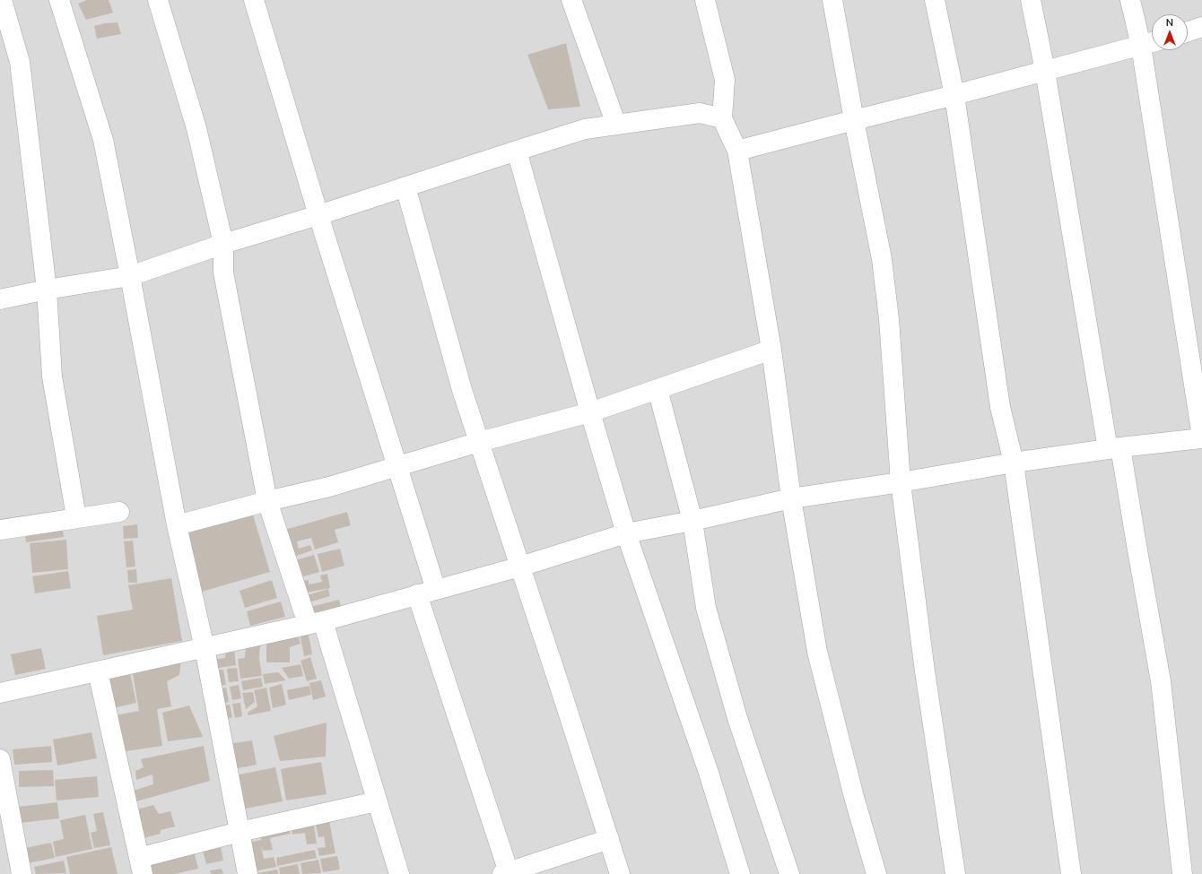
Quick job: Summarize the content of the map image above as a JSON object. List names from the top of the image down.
{
  "north": "top"
}
